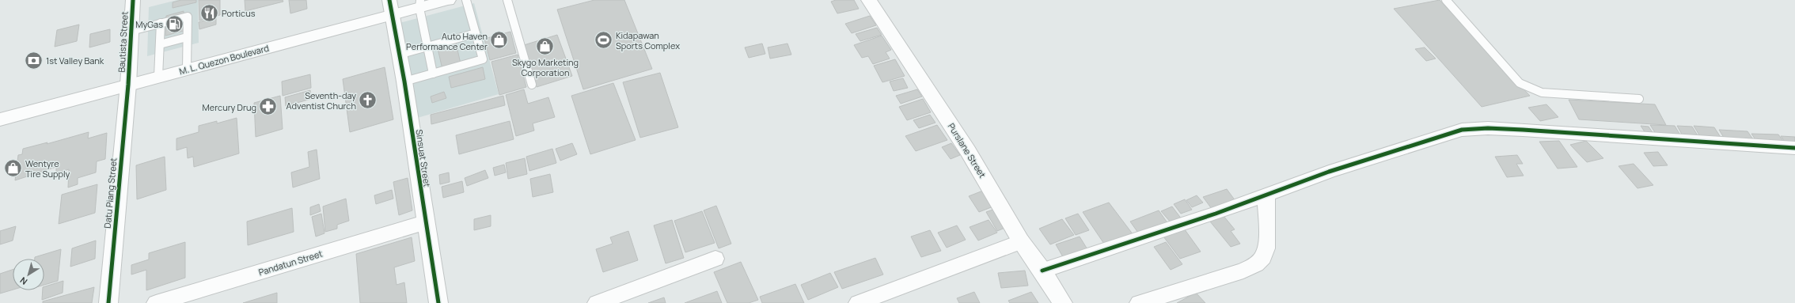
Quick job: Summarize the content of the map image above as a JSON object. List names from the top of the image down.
{
  "streets": {
    "main road": ["M. L. Quezon Boulevard", "Purslane Street"],
    "street": [
      "Bautista Street",
      "Sinsuat Street",
      "Datu Piang Street",
      "Pandatun Street"
    ]
  },
  "crossings": [
    ["Bautista Street", "M. L. Quezon Boulevard"],
    ["Bautista Street", "Datu Piang Street"],
    ["M. L. Quezon Boulevard", "Sinsuat Street"],
    ["M. L. Quezon Boulevard", "Datu Piang Street"],
    ["Sinsuat Street", "Pandatun Street"]
  ],
  "places": {
    "restaurant": ["Porticus"],
    "fuel station": ["MyGas"],
    "sports": ["Kidapawan Sports Complex"],
    "shop": ["Auto Haven Performance Center", "Skygo Marketing Corporation", "Wentyre Tire Supply"],
    "bank": ["1st Valley Bank"],
    "church": ["Seventh-day Adventist Church"],
    "pharmacy": ["Mercury Drug"]
  },
  "north": "bottom left"
}
